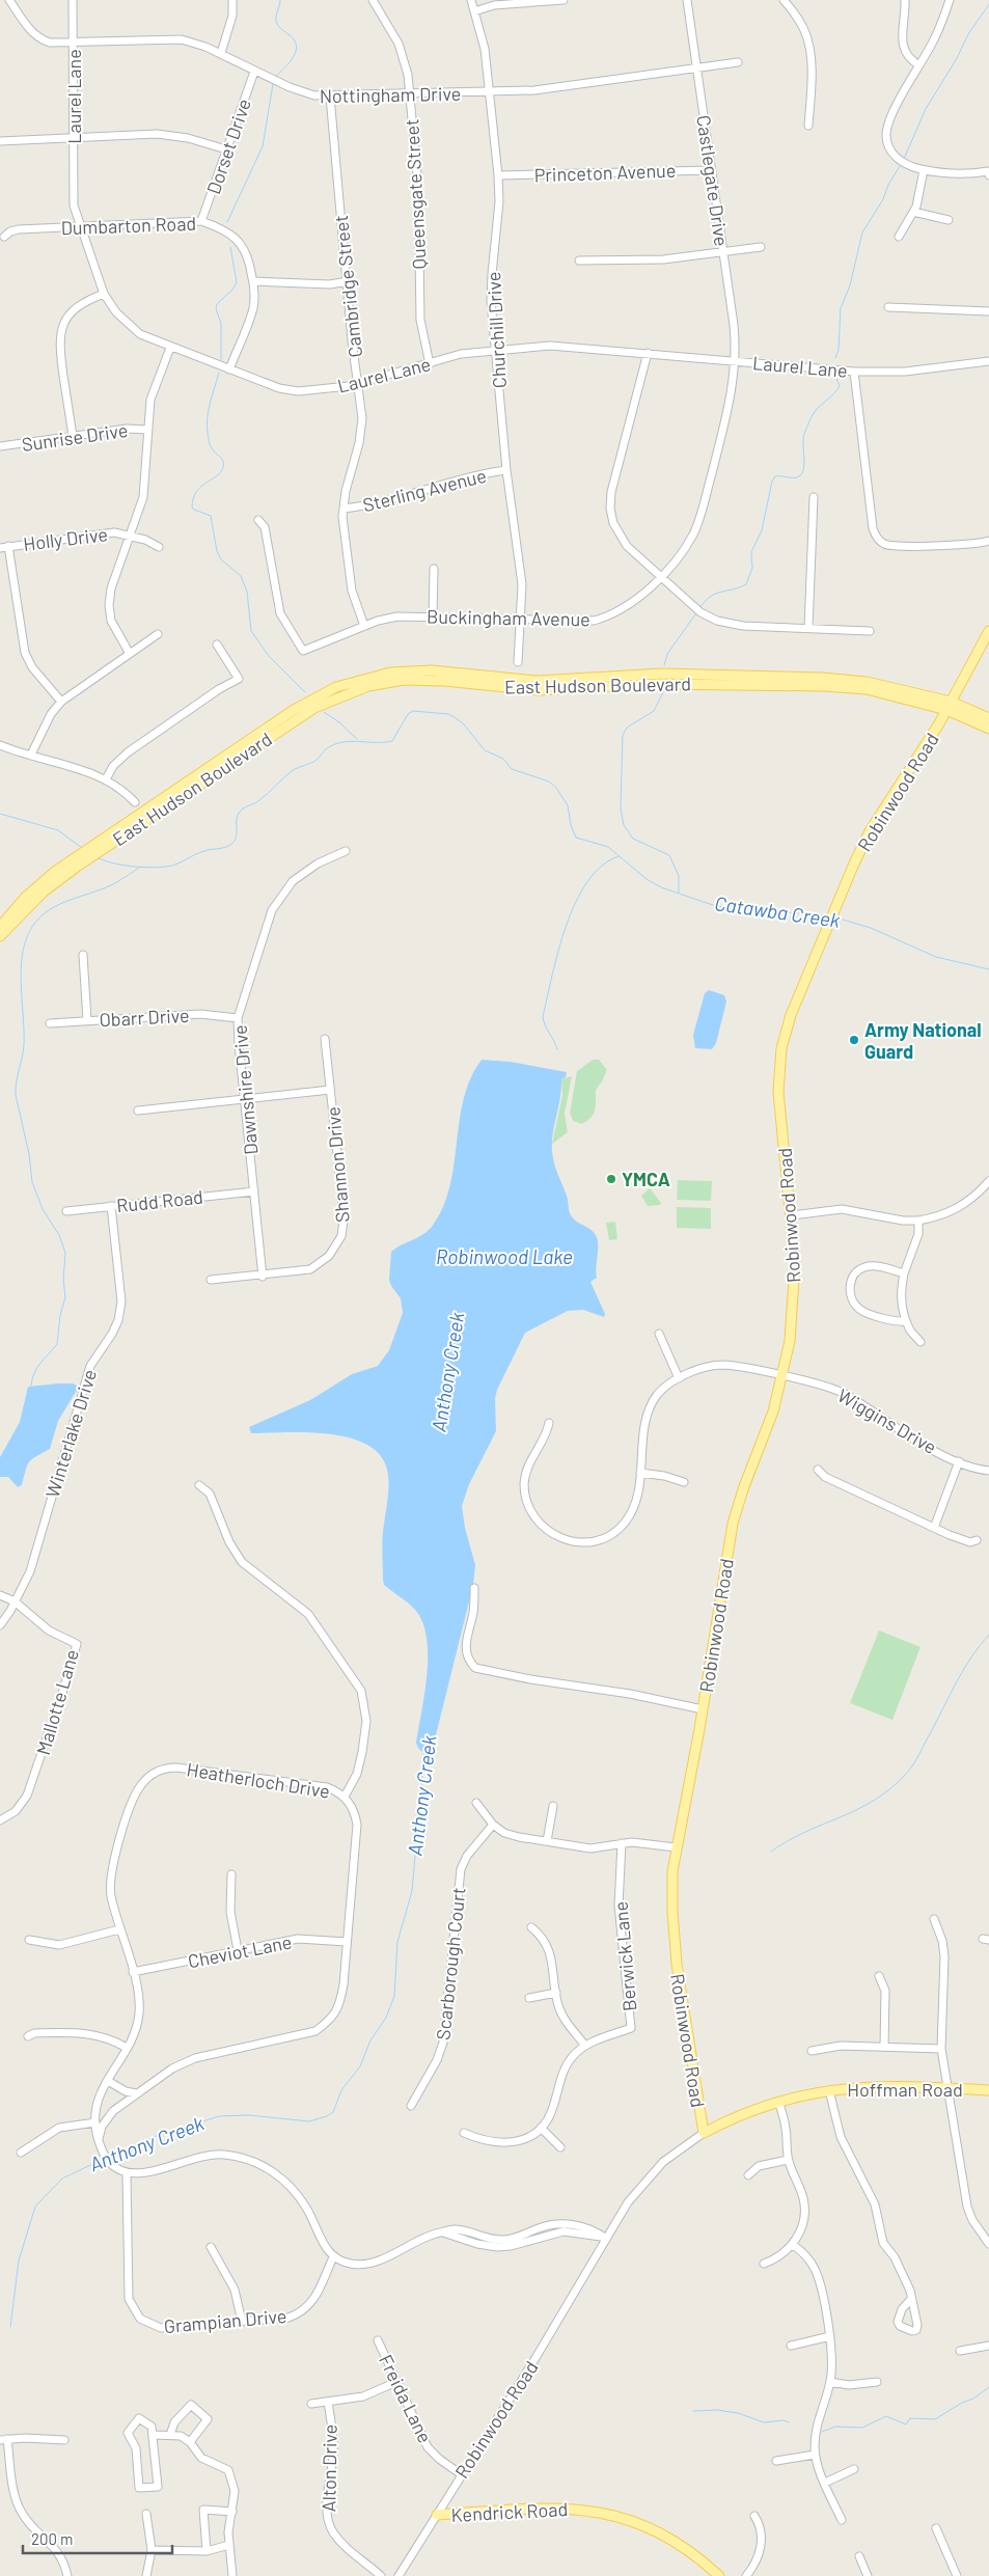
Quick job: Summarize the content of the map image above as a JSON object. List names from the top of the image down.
{
  "streets": {
    "main road": [
      "East Hudson Boulevard",
      "Robinwood Road",
      "Hoffman Road",
      "Kendrick Road"
    ],
    "street": [
      "Nottingham Drive",
      "Laurel Lane",
      "Dorset Drive",
      "Princeton Avenue",
      "Castlegate Drive",
      "Queensgate Street",
      "Dumbarton Road",
      "Cambridge Street",
      "Churchill Drive",
      "Sunrise Drive",
      "Sterling Avenue",
      "Holly Drive",
      "Buckingham Avenue",
      "Obarr Drive",
      "Dawnshire Drive",
      "Shannon Drive",
      "Rudd Road",
      "Wiggins Drive",
      "Winterlake Drive",
      "Mallotte Lane",
      "Heatherloch Drive",
      "Cheviot Lane",
      "Berwick Lane",
      "Scarborough Court",
      "Grampian Drive",
      "Freida Lane",
      "Alton Drive"
    ]
  },
  "crossings": [
    ["Nottingham Drive", "Laurel Lane"],
    ["Nottingham Drive", "Dorset Drive"],
    ["Nottingham Drive", "Castlegate Drive"],
    ["Nottingham Drive", "Queensgate Street"],
    ["Nottingham Drive", "Cambridge Street"],
    ["Nottingham Drive", "Churchill Drive"],
    ["Laurel Lane", "Castlegate Drive"],
    ["Laurel Lane", "Queensgate Street"],
    ["Laurel Lane", "Dumbarton Road"],
    ["Laurel Lane", "Cambridge Street"],
    ["Laurel Lane", "Churchill Drive"],
    ["Laurel Lane", "Buckingham Avenue"],
    ["Dorset Drive", "Dumbarton Road"],
    ["Princeton Avenue", "Castlegate Drive"],
    ["Princeton Avenue", "Churchill Drive"],
    ["Castlegate Drive", "Buckingham Avenue"],
    ["Cambridge Street", "Sterling Avenue"],
    ["Cambridge Street", "Buckingham Avenue"],
    ["Churchill Drive", "Sterling Avenue"],
    ["Churchill Drive", "Buckingham Avenue"],
    ["East Hudson Boulevard", "Robinwood Road"],
    ["Robinwood Road", "Wiggins Drive"],
    ["Robinwood Road", "Hoffman Road"],
    ["Robinwood Road", "Freida Lane"],
    ["Robinwood Road", "Kendrick Road"],
    ["Obarr Drive", "Dawnshire Drive"],
    ["Dawnshire Drive", "Shannon Drive"],
    ["Dawnshire Drive", "Rudd Road"],
    ["Rudd Road", "Winterlake Drive"],
    ["Winterlake Drive", "Mallotte Lane"],
    ["Heatherloch Drive", "Cheviot Lane"],
    ["Heatherloch Drive", "Grampian Drive"]
  ],
  "water": ["Catawba Creek", "Robinwood Lake", "Anthony Creek"],
  "places": ["Army National Guard", "YMCA"],
  "scale_bar": "200 m"
}
